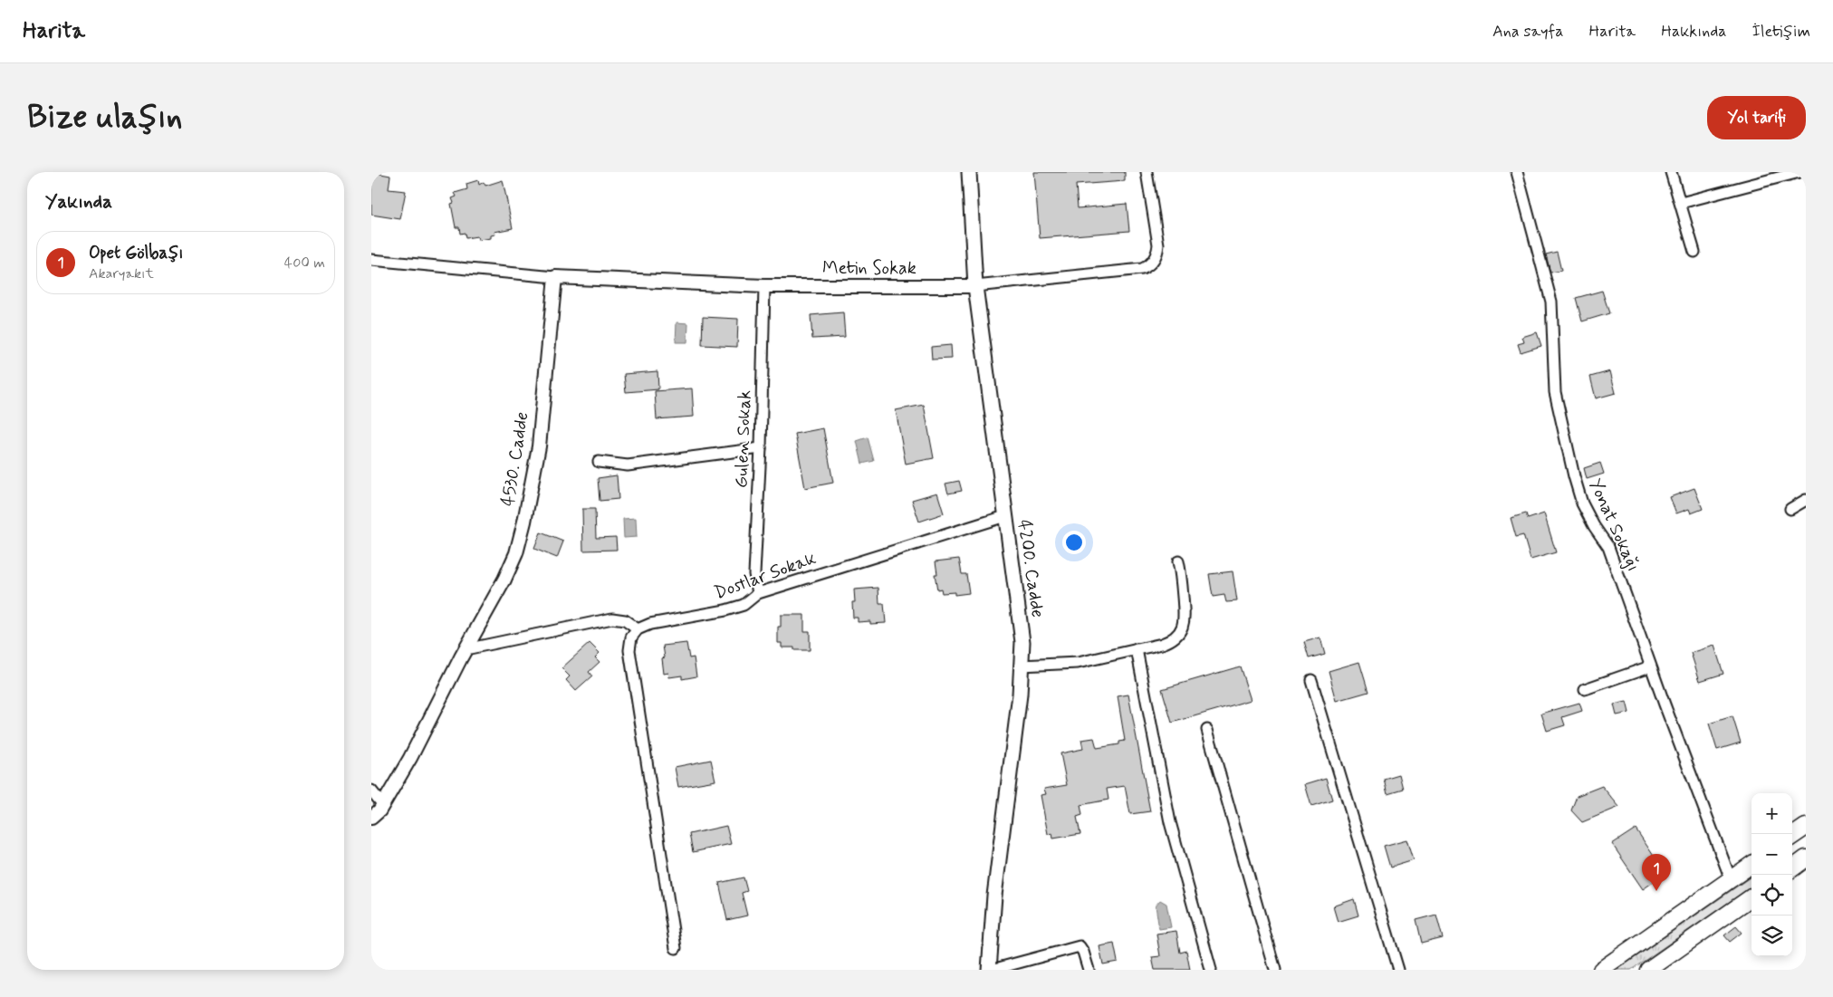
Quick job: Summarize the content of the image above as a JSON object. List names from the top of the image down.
{
  "streets": {
    "main road": ["4200. Cadde"],
    "street": [
      "Metin Sokak",
      "Gulen Sokak",
      "4530. Cadde",
      "Yonat Sokağı",
      "Dostlar Sokak"
    ]
  },
  "crossings": [
    ["Metin Sokak", "Gulen Sokak"],
    ["Metin Sokak", "4200. Cadde"],
    ["Gulen Sokak", "Dostlar Sokak"],
    ["4200. Cadde", "Dostlar Sokak"]
  ],
  "page": {
    "header": "Harita",
    "nav": [
      "Ana sayfa",
      "Harita",
      "Hakkında",
      "İletişim"
    ],
    "buttons": "Yol tarifi",
    "title": "Bize ulaşın",
    "heading": "Yakında",
    "list": [
      {
        "mark": "1",
        "name": "Opet Gölbaşı",
        "note": "Akaryakıt",
        "value": "400 m"
      }
    ],
    "map_buttons": ["+", "−"],
    "pins": "1"
  }
}
